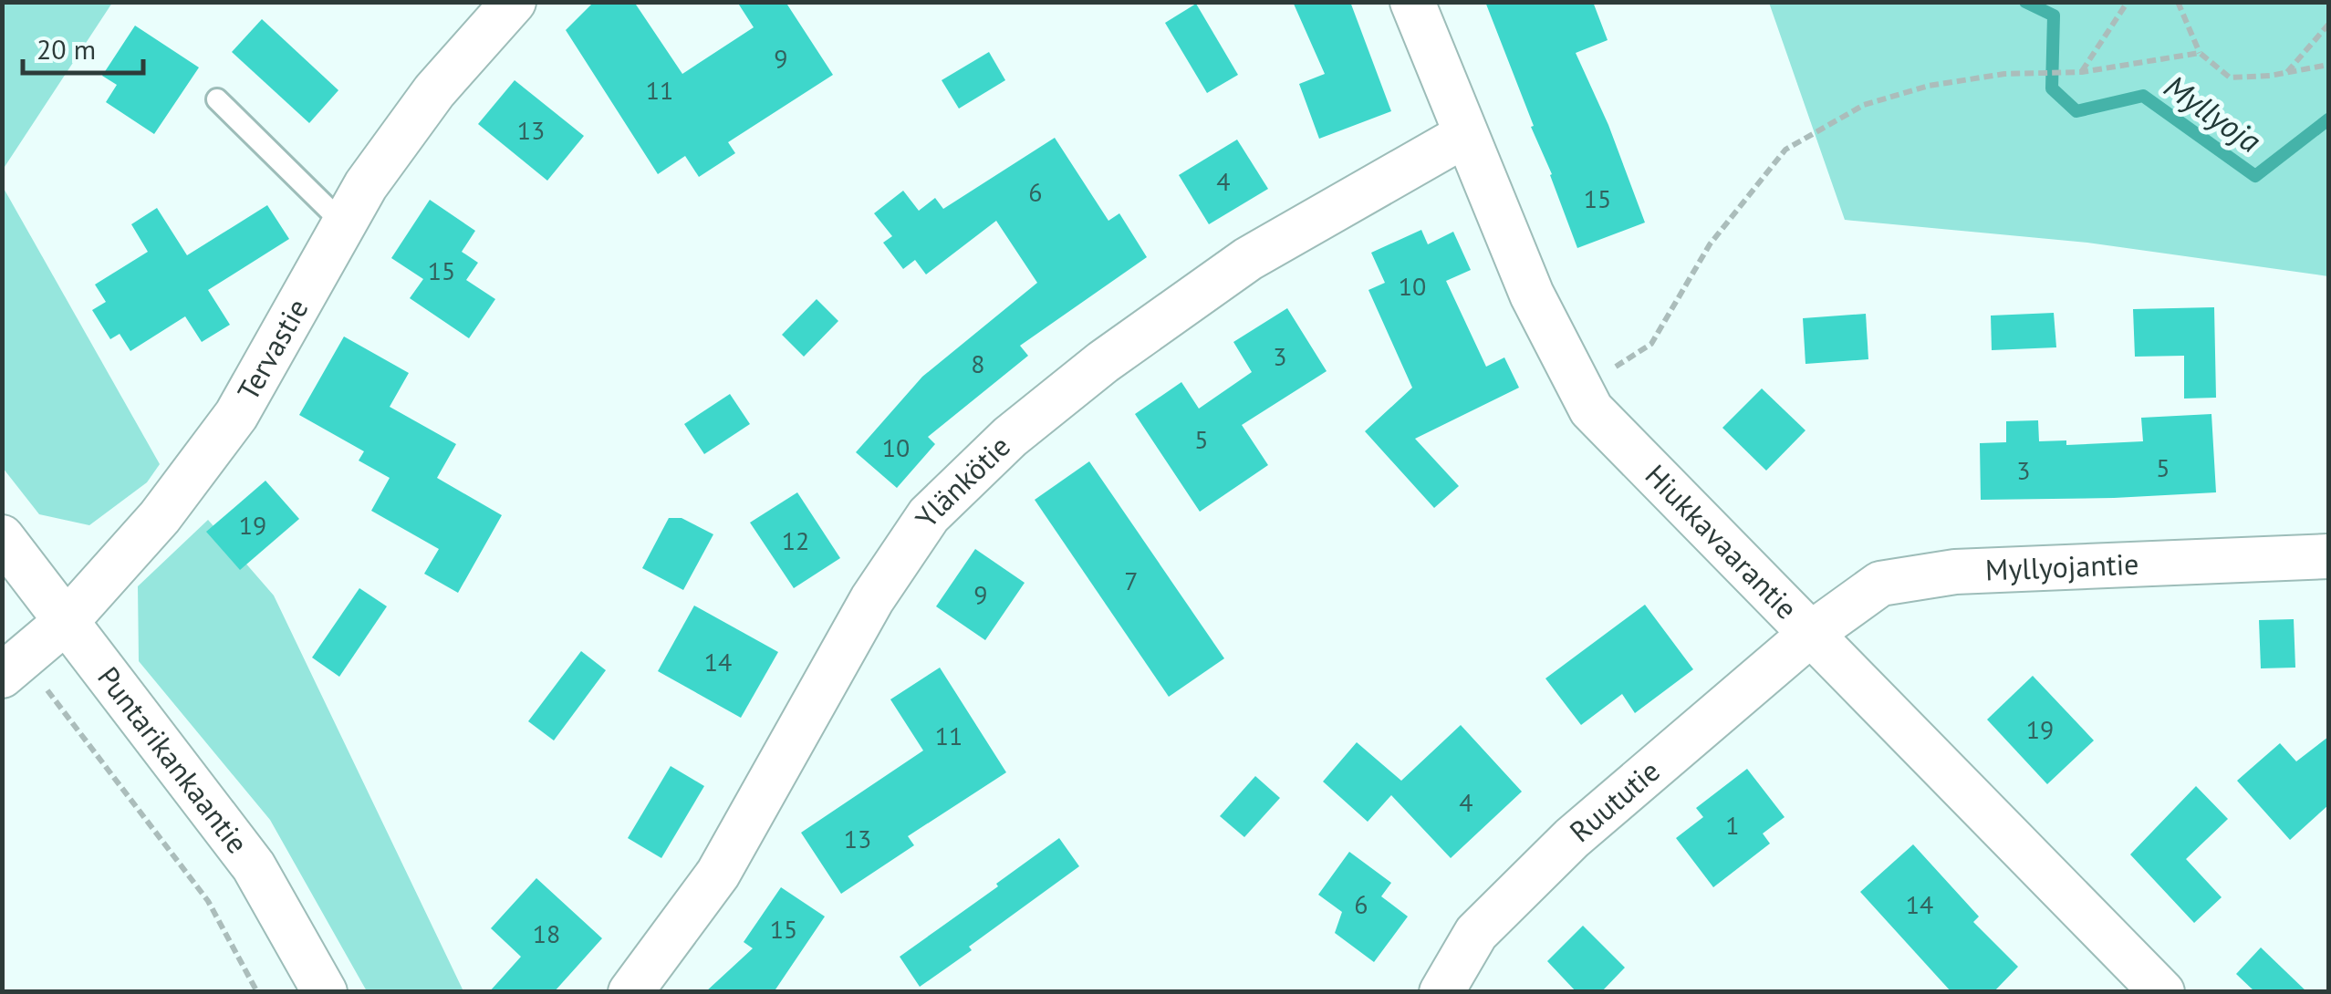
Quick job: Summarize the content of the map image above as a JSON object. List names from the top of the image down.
{
  "streets": {
    "street": [
      "Tervastie",
      "Ylänkötie",
      "Hiukkavaarantie",
      "Myllyojantie",
      "Puntarikankaantie",
      "Ruututie"
    ]
  },
  "crossings": [
    ["Tervastie", "Puntarikankaantie"],
    ["Ylänkötie", "Hiukkavaarantie"],
    ["Hiukkavaarantie", "Myllyojantie"],
    ["Hiukkavaarantie", "Ruututie"],
    ["Myllyojantie", "Ruututie"]
  ],
  "water": ["Myllyoja"],
  "house_numbers": [
    "9",
    "11",
    "13",
    "4",
    "6",
    "15",
    "15",
    "10",
    "3",
    "8",
    "5",
    "10",
    "5",
    "3",
    "19",
    "12",
    "7",
    "9",
    "14",
    "19",
    "11",
    "4",
    "1",
    "13",
    "6",
    "14",
    "15",
    "18"
  ],
  "scale_bar": "20 m"
}
